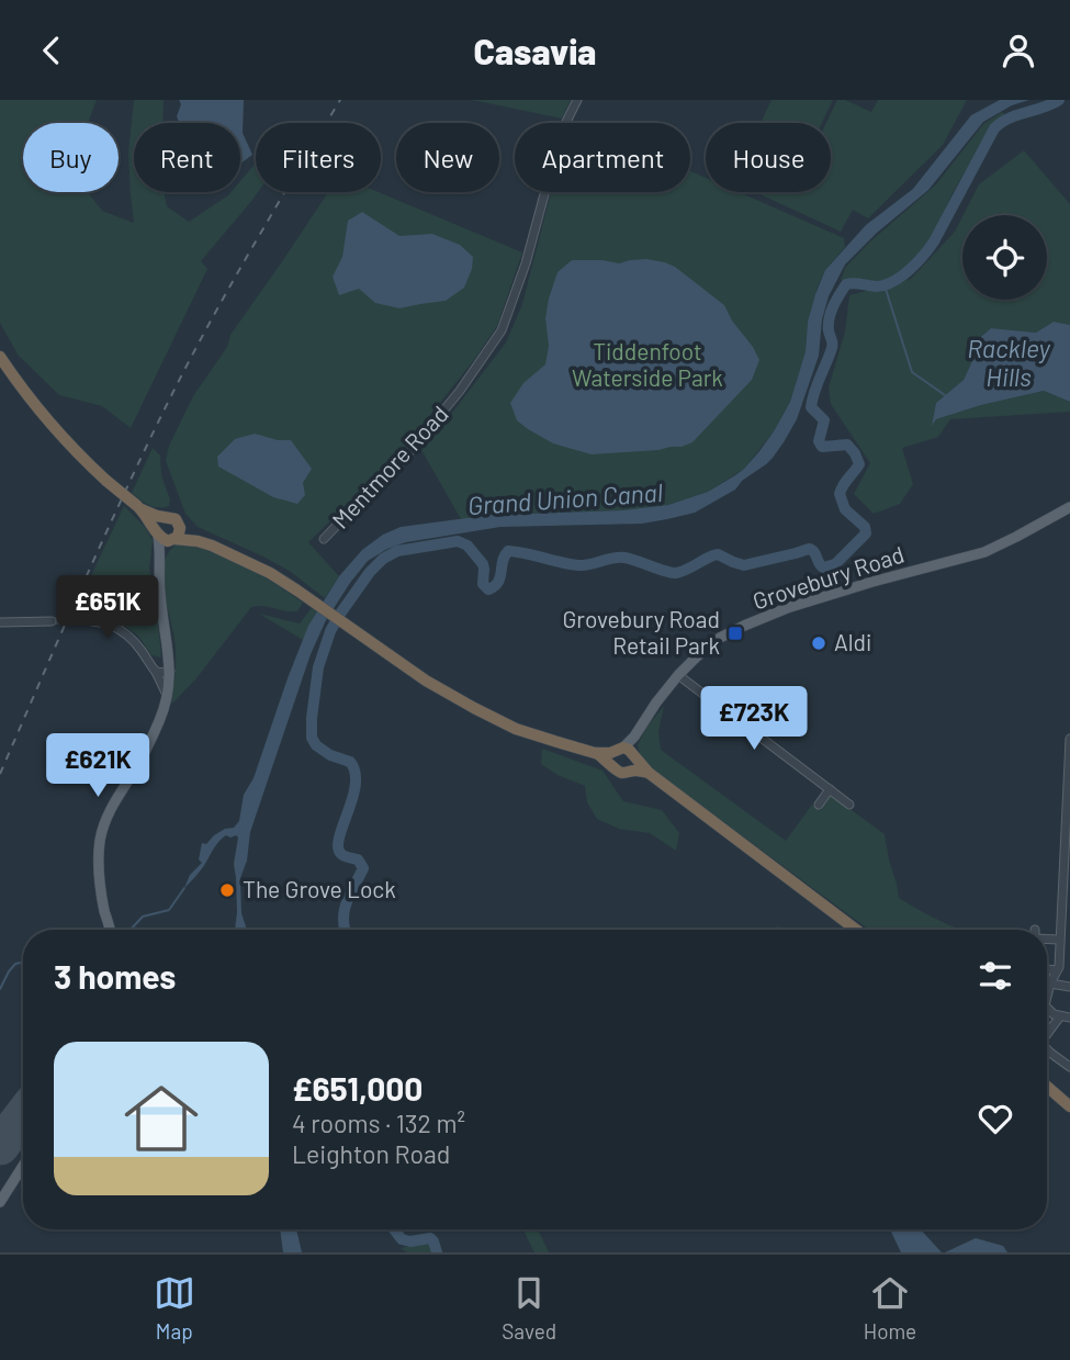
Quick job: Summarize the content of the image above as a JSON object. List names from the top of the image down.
{
  "streets": {
    "main road": ["Grovebury Road"],
    "street": ["Mentmore Road"]
  },
  "water": ["Rackley Hills", "Grand Union Canal"],
  "parks": ["Tiddenfoot Waterside Park"],
  "places": {
    "transit": ["Grovebury Road Retail Park"],
    "other": ["Aldi", "The Grove Lock"]
  },
  "page": {
    "header": "Casavia",
    "chip": [
      "Buy",
      "Rent",
      "Filters",
      "New",
      "Apartment",
      "House"
    ],
    "price": ["£651K", "£723K", "£621K"],
    "heading": "3 homes",
    "list": [
      {
        "name": "£651,000",
        "note": "4 rooms · 132 m² · Leighton Road"
      }
    ],
    "tabs": ["Map", "Saved", "Home"]
  }
}
